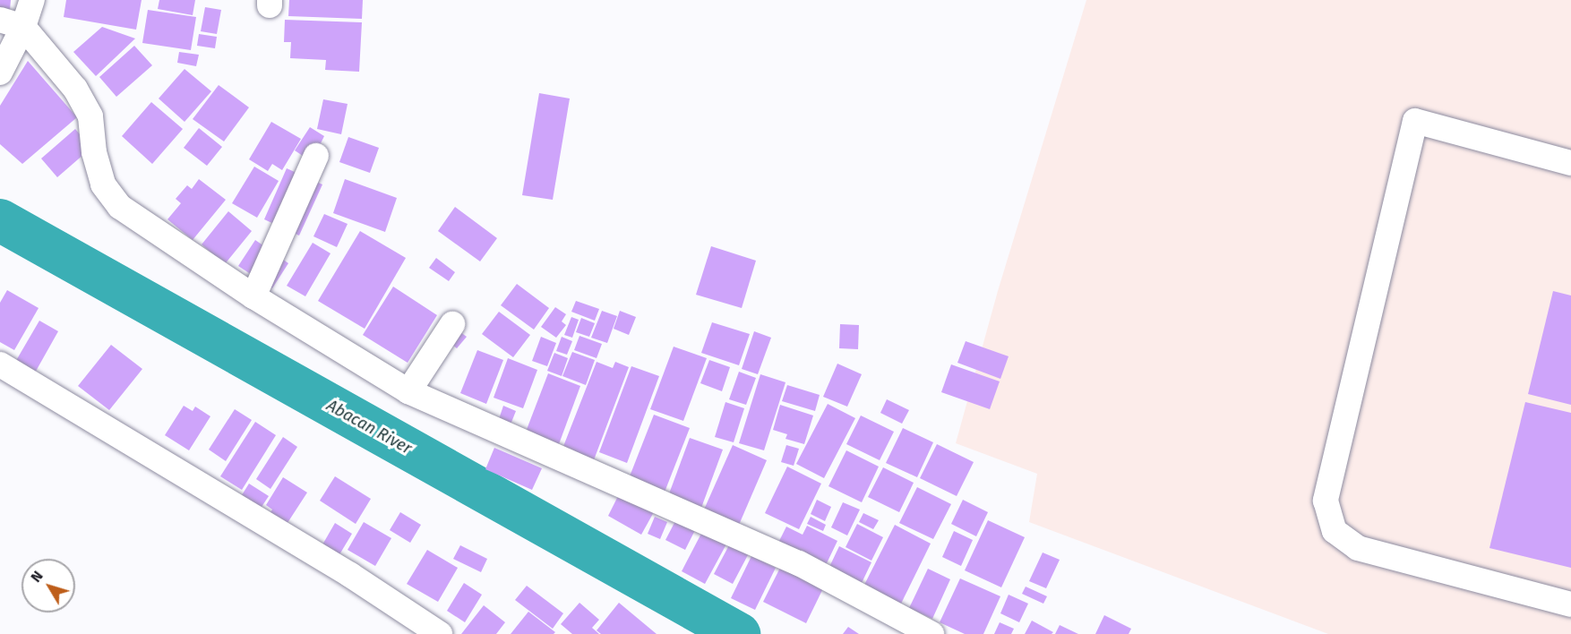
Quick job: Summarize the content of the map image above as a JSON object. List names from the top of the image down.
{
  "water": ["Abacan River"],
  "north": "top left"
}
